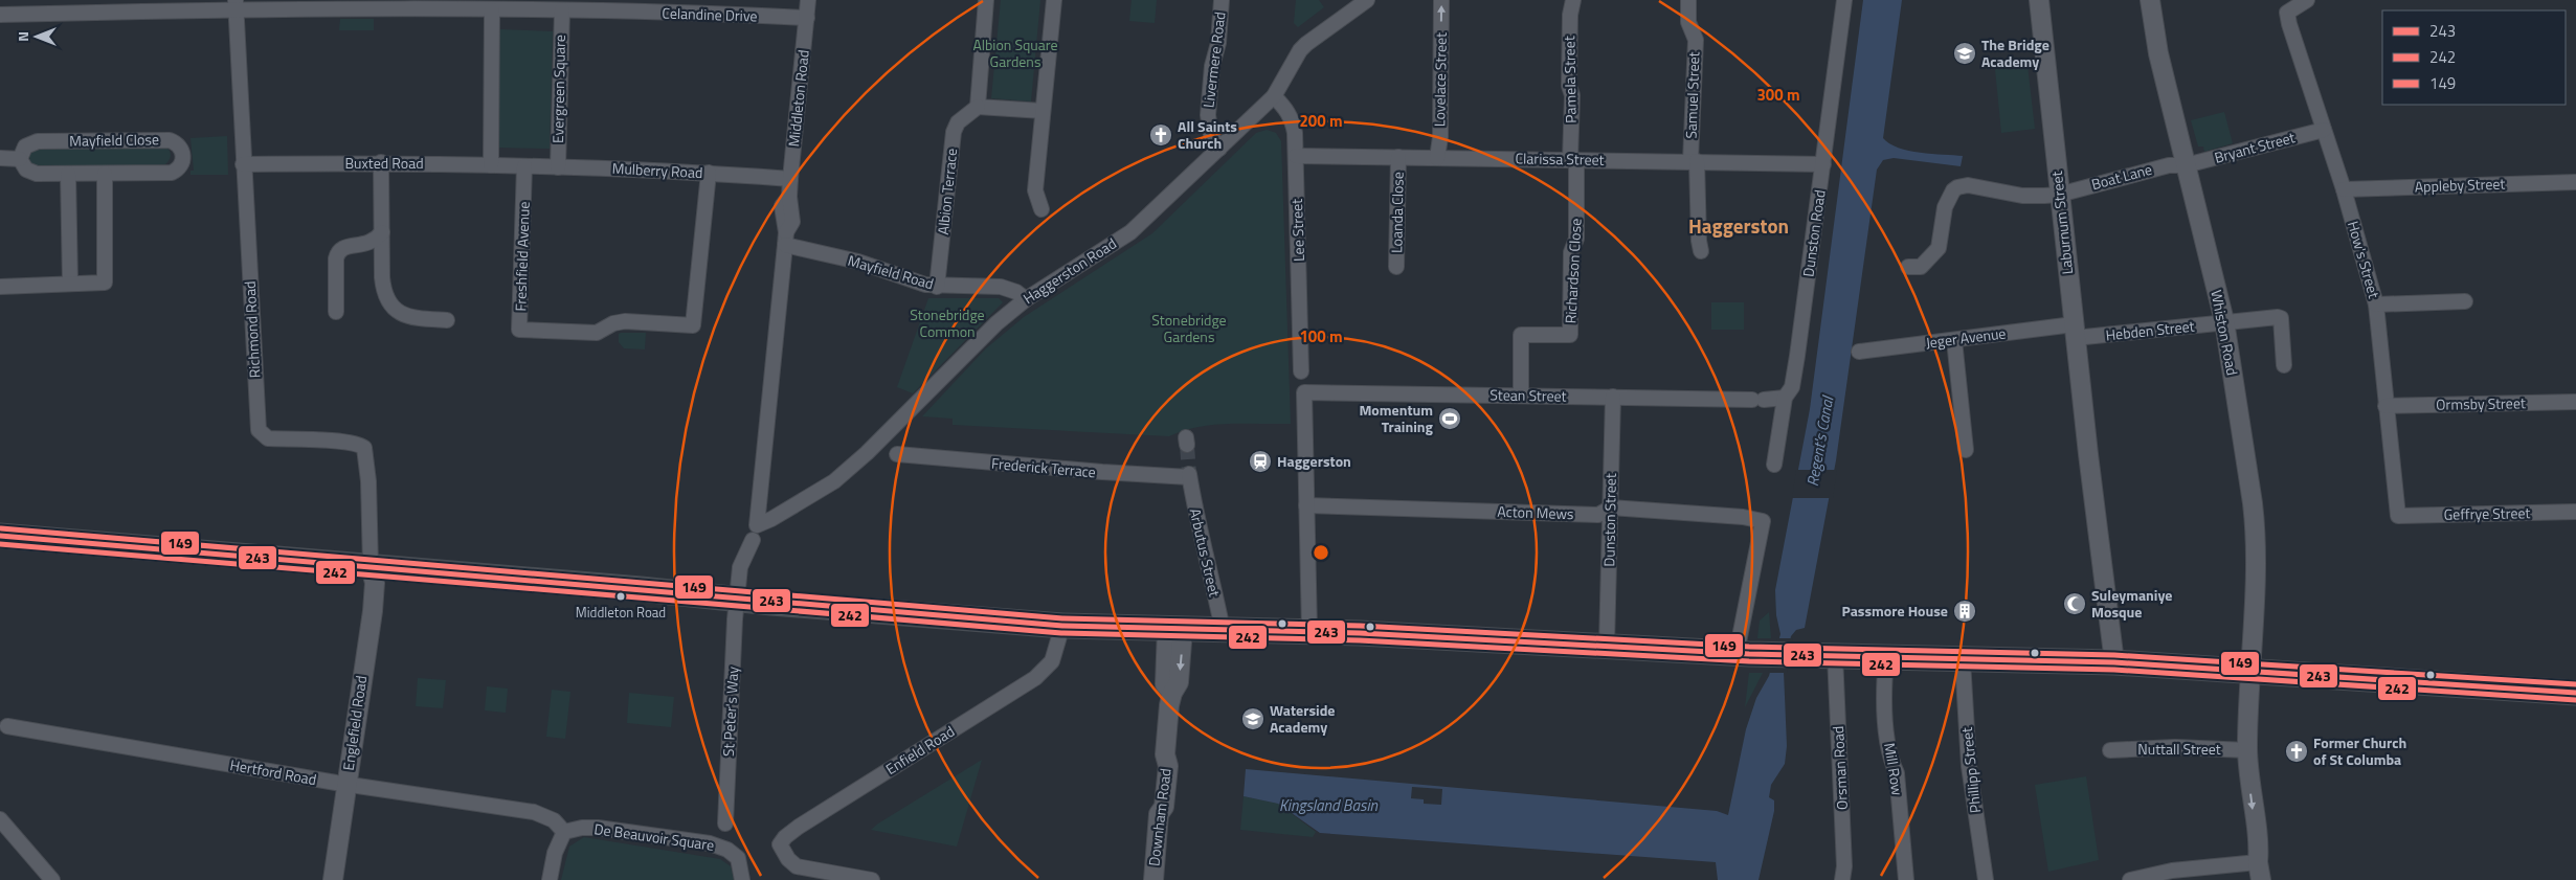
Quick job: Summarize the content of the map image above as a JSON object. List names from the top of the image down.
{
  "streets": {
    "street": [
      "Celandine Drive",
      "Livermere Road",
      "Lovelace Street",
      "Pamela Street",
      "Evergreen Square",
      "Samuel Street",
      "Middleton Road",
      "Mayfield Close",
      "Bryant Street",
      "Clarissa Street",
      "Buxted Road",
      "Mulberry Road",
      "Boat Lane",
      "Appleby Street",
      "Albion Terrace",
      "Loanda Close",
      "Laburnum Street",
      "Lee Street",
      "Dunston Road",
      "Freshfield Avenue",
      "How's Street",
      "Haggerston Road",
      "Richardson Close",
      "Mayfield Road",
      "Richmond Road",
      "Hebden Street",
      "Whiston Road",
      "Jeger Avenue",
      "Stean Street",
      "Ormsby Street",
      "Frederick Terrace",
      "Acton Mews",
      "Geffrye Street",
      "Dunston Street",
      "Arbutus Street",
      "St Peter's Way",
      "Englefield Road",
      "Nuttall Street",
      "Enfield Road",
      "Orsman Road",
      "Mill Row",
      "Phillipp Street",
      "Hertford Road",
      "Downham Road",
      "De Beauvoir Square"
    ]
  },
  "crossings": [
    ["Celandine Drive", "Evergreen Square"],
    ["Celandine Drive", "Middleton Road"],
    ["Celandine Drive", "Richmond Road"],
    ["Livermere Road", "Haggerston Road"],
    ["Lovelace Street", "Clarissa Street"],
    ["Pamela Street", "Clarissa Street"],
    ["Pamela Street", "Richardson Close"],
    ["Evergreen Square", "Mulberry Road"],
    ["Samuel Street", "Clarissa Street"],
    ["Middleton Road", "Mulberry Road"],
    ["Middleton Road", "Haggerston Road"],
    ["Middleton Road", "Mayfield Road"],
    ["Bryant Street", "Boat Lane"],
    ["Bryant Street", "How's Street"],
    ["Bryant Street", "Whiston Road"],
    ["Clarissa Street", "Loanda Close"],
    ["Clarissa Street", "Lee Street"],
    ["Clarissa Street", "Dunston Road"],
    ["Clarissa Street", "Richardson Close"],
    ["Buxted Road", "Mulberry Road"],
    ["Buxted Road", "Freshfield Avenue"],
    ["Buxted Road", "Richmond Road"],
    ["Mulberry Road", "Freshfield Avenue"],
    ["Boat Lane", "Laburnum Street"],
    ["Boat Lane", "Whiston Road"],
    ["Appleby Street", "How's Street"],
    ["Albion Terrace", "Mayfield Road"],
    ["Laburnum Street", "Hebden Street"],
    ["Laburnum Street", "Jeger Avenue"],
    ["Lee Street", "Haggerston Road"],
    ["Dunston Road", "Stean Street"],
    ["How's Street", "Ormsby Street"],
    ["How's Street", "Geffrye Street"],
    ["Haggerston Road", "Mayfield Road"],
    ["Richardson Close", "Stean Street"],
    ["Richmond Road", "Englefield Road"],
    ["Hebden Street", "Whiston Road"],
    ["Hebden Street", "Jeger Avenue"],
    ["Stean Street", "Acton Mews"],
    ["Stean Street", "Dunston Street"],
    ["Frederick Terrace", "Arbutus Street"],
    ["Acton Mews", "Dunston Street"],
    ["Englefield Road", "Hertford Road"],
    ["Hertford Road", "De Beauvoir Square"]
  ],
  "one_way": ["Lovelace Street"],
  "districts": ["Haggerston"],
  "water": ["Regent's Canal", "Kingsland Basin"],
  "parks": ["Albion Square Gardens", "Stonebridge Common", "Stonebridge Gardens"],
  "places": {
    "school or university": ["The Bridge Academy", "Waterside Academy"],
    "church": ["All Saints Church", "Former Church of St Columba"],
    "sports": ["Momentum Training"],
    "station": ["Haggerston"],
    "other": ["Middleton Road"],
    "mosque": ["Suleymaniye Mosque"],
    "building": ["Passmore House"]
  },
  "lines": ["transit line 149", "transit line 243", "transit line 242"],
  "legend": ["243", "242", "149"],
  "north": "left",
  "rings": ["300 m", "200 m", "100 m"]
}
